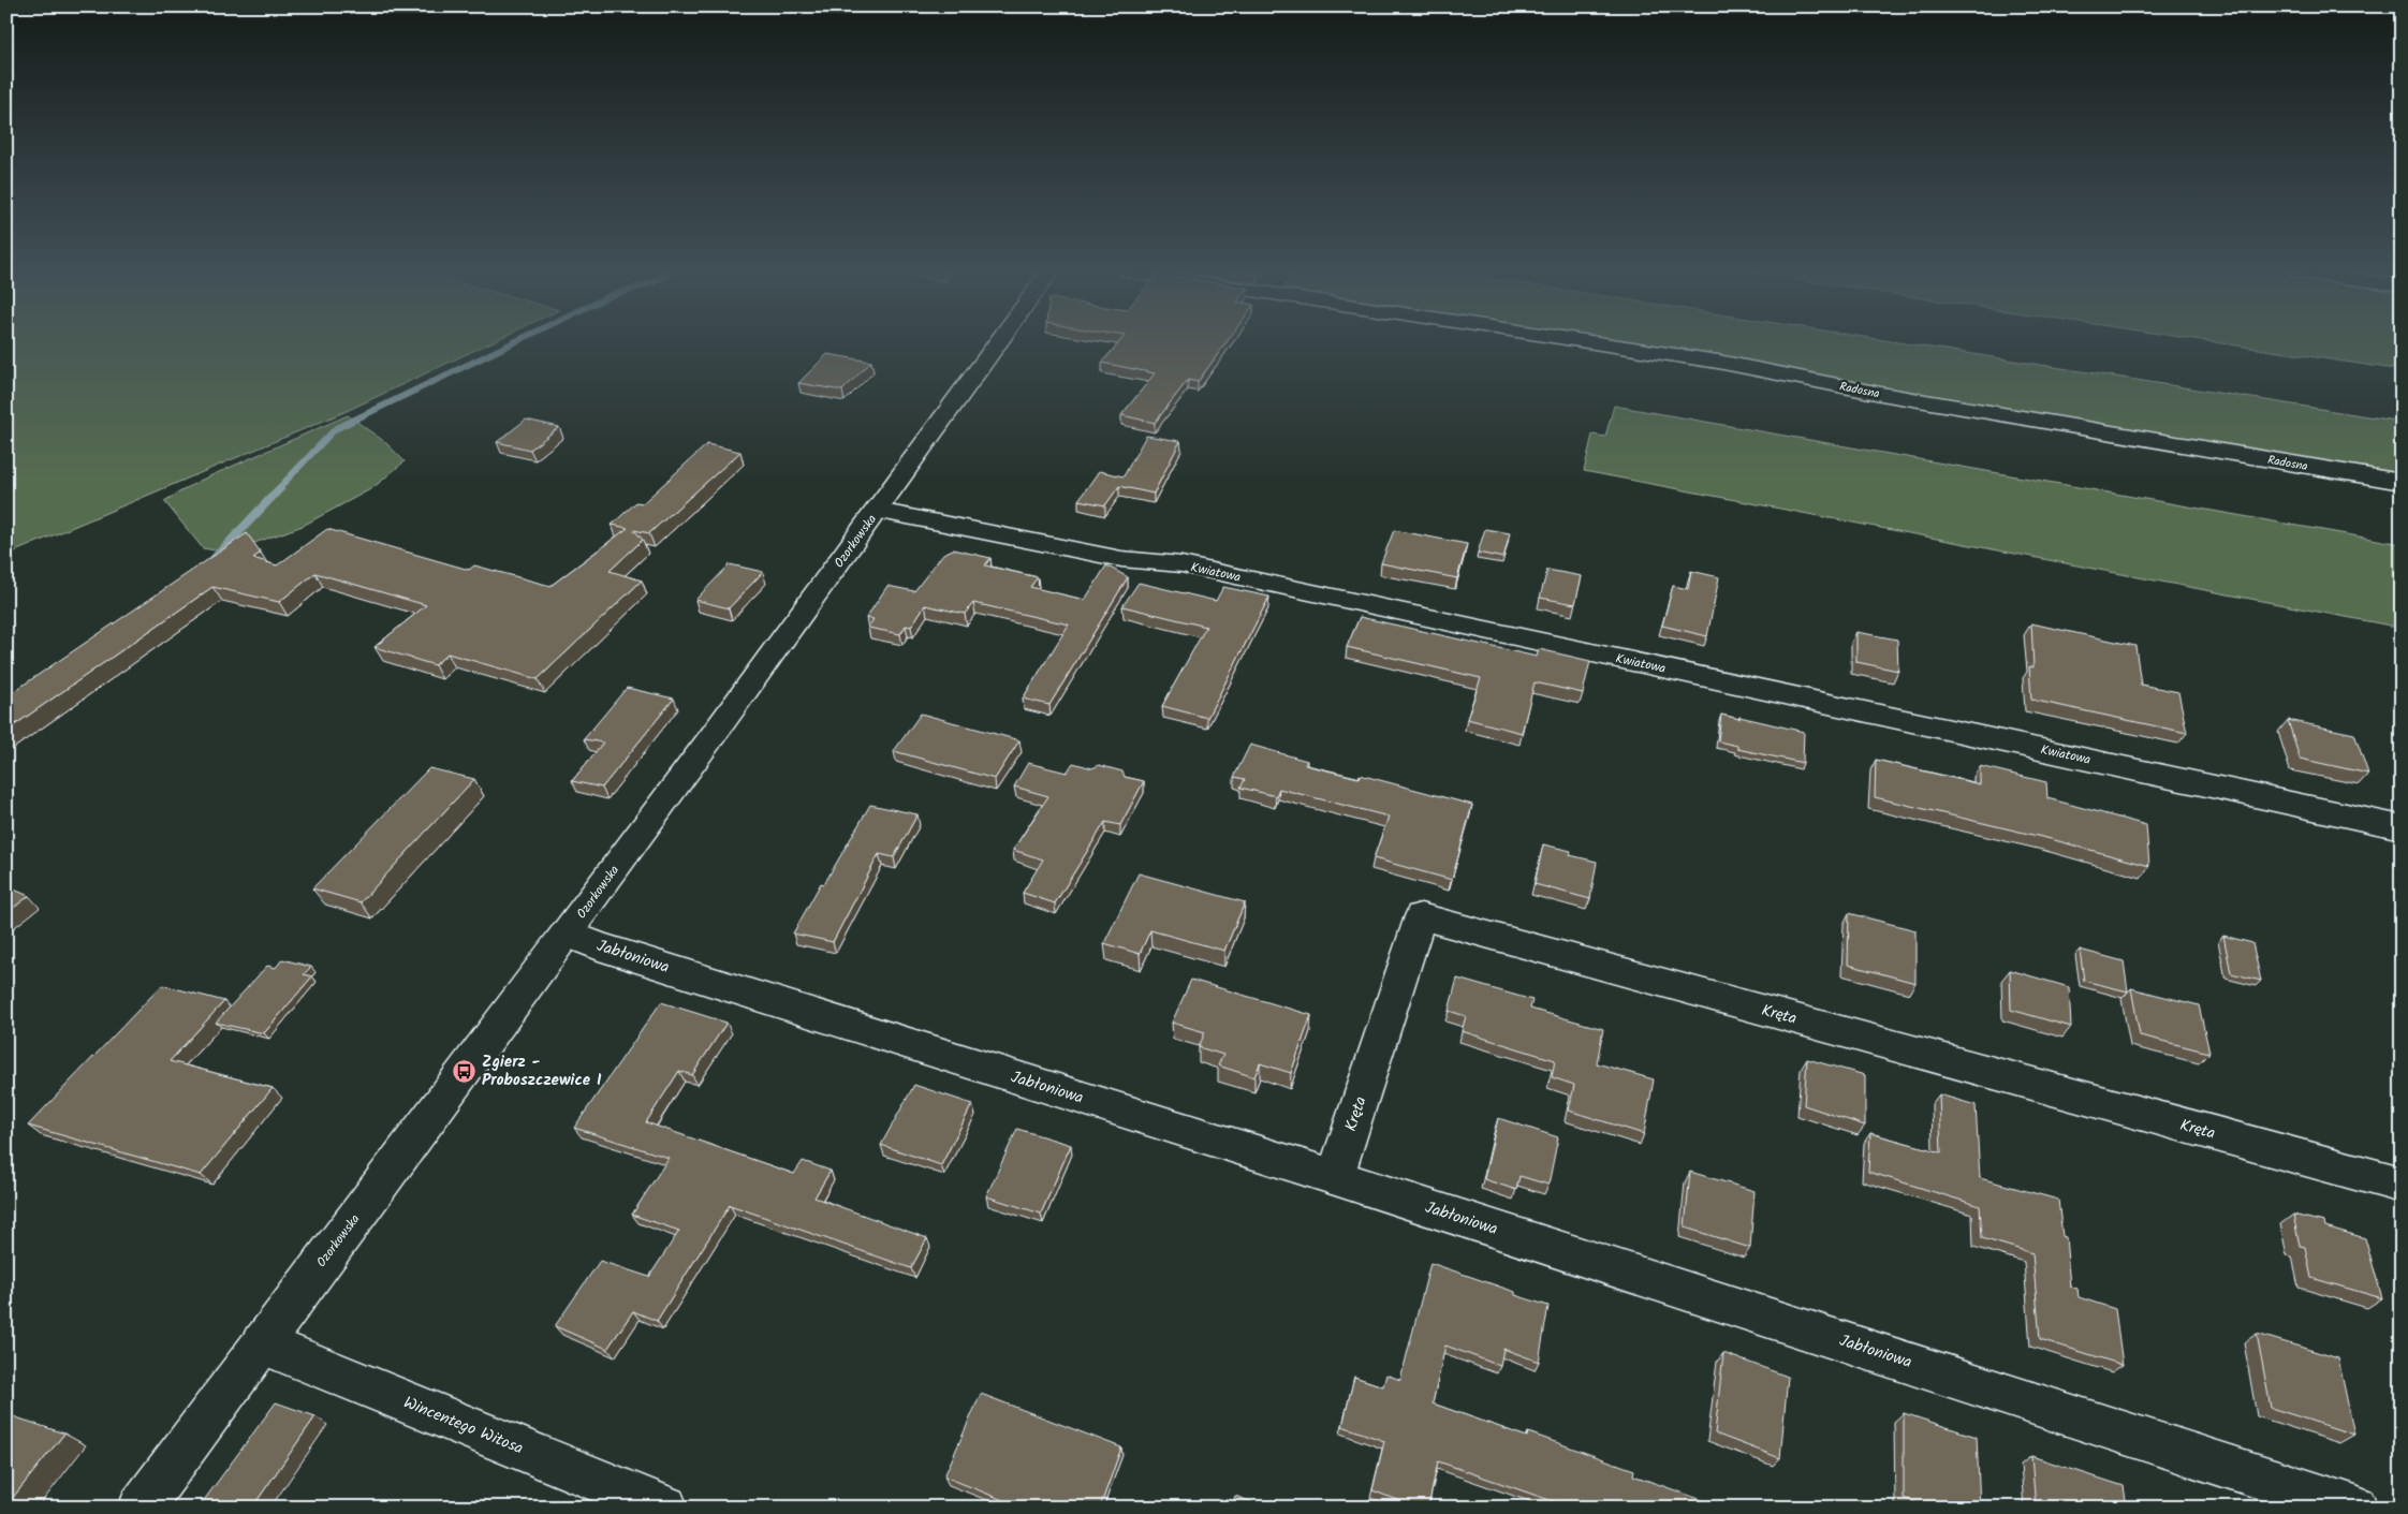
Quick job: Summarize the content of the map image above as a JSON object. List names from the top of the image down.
{
  "streets": {
    "street": [
      "Radosna",
      "Ozorkowska",
      "Kwiatowa",
      "Jabłoniowa",
      "Kręta",
      "Wincentego Witosa"
    ]
  },
  "crossings": [
    ["Ozorkowska", "Kwiatowa"],
    ["Ozorkowska", "Jabłoniowa"],
    ["Ozorkowska", "Wincentego Witosa"],
    ["Jabłoniowa", "Kręta"]
  ],
  "places": {
    "bus stop": ["Zgierz - Proboszczewice I"]
  }
}
